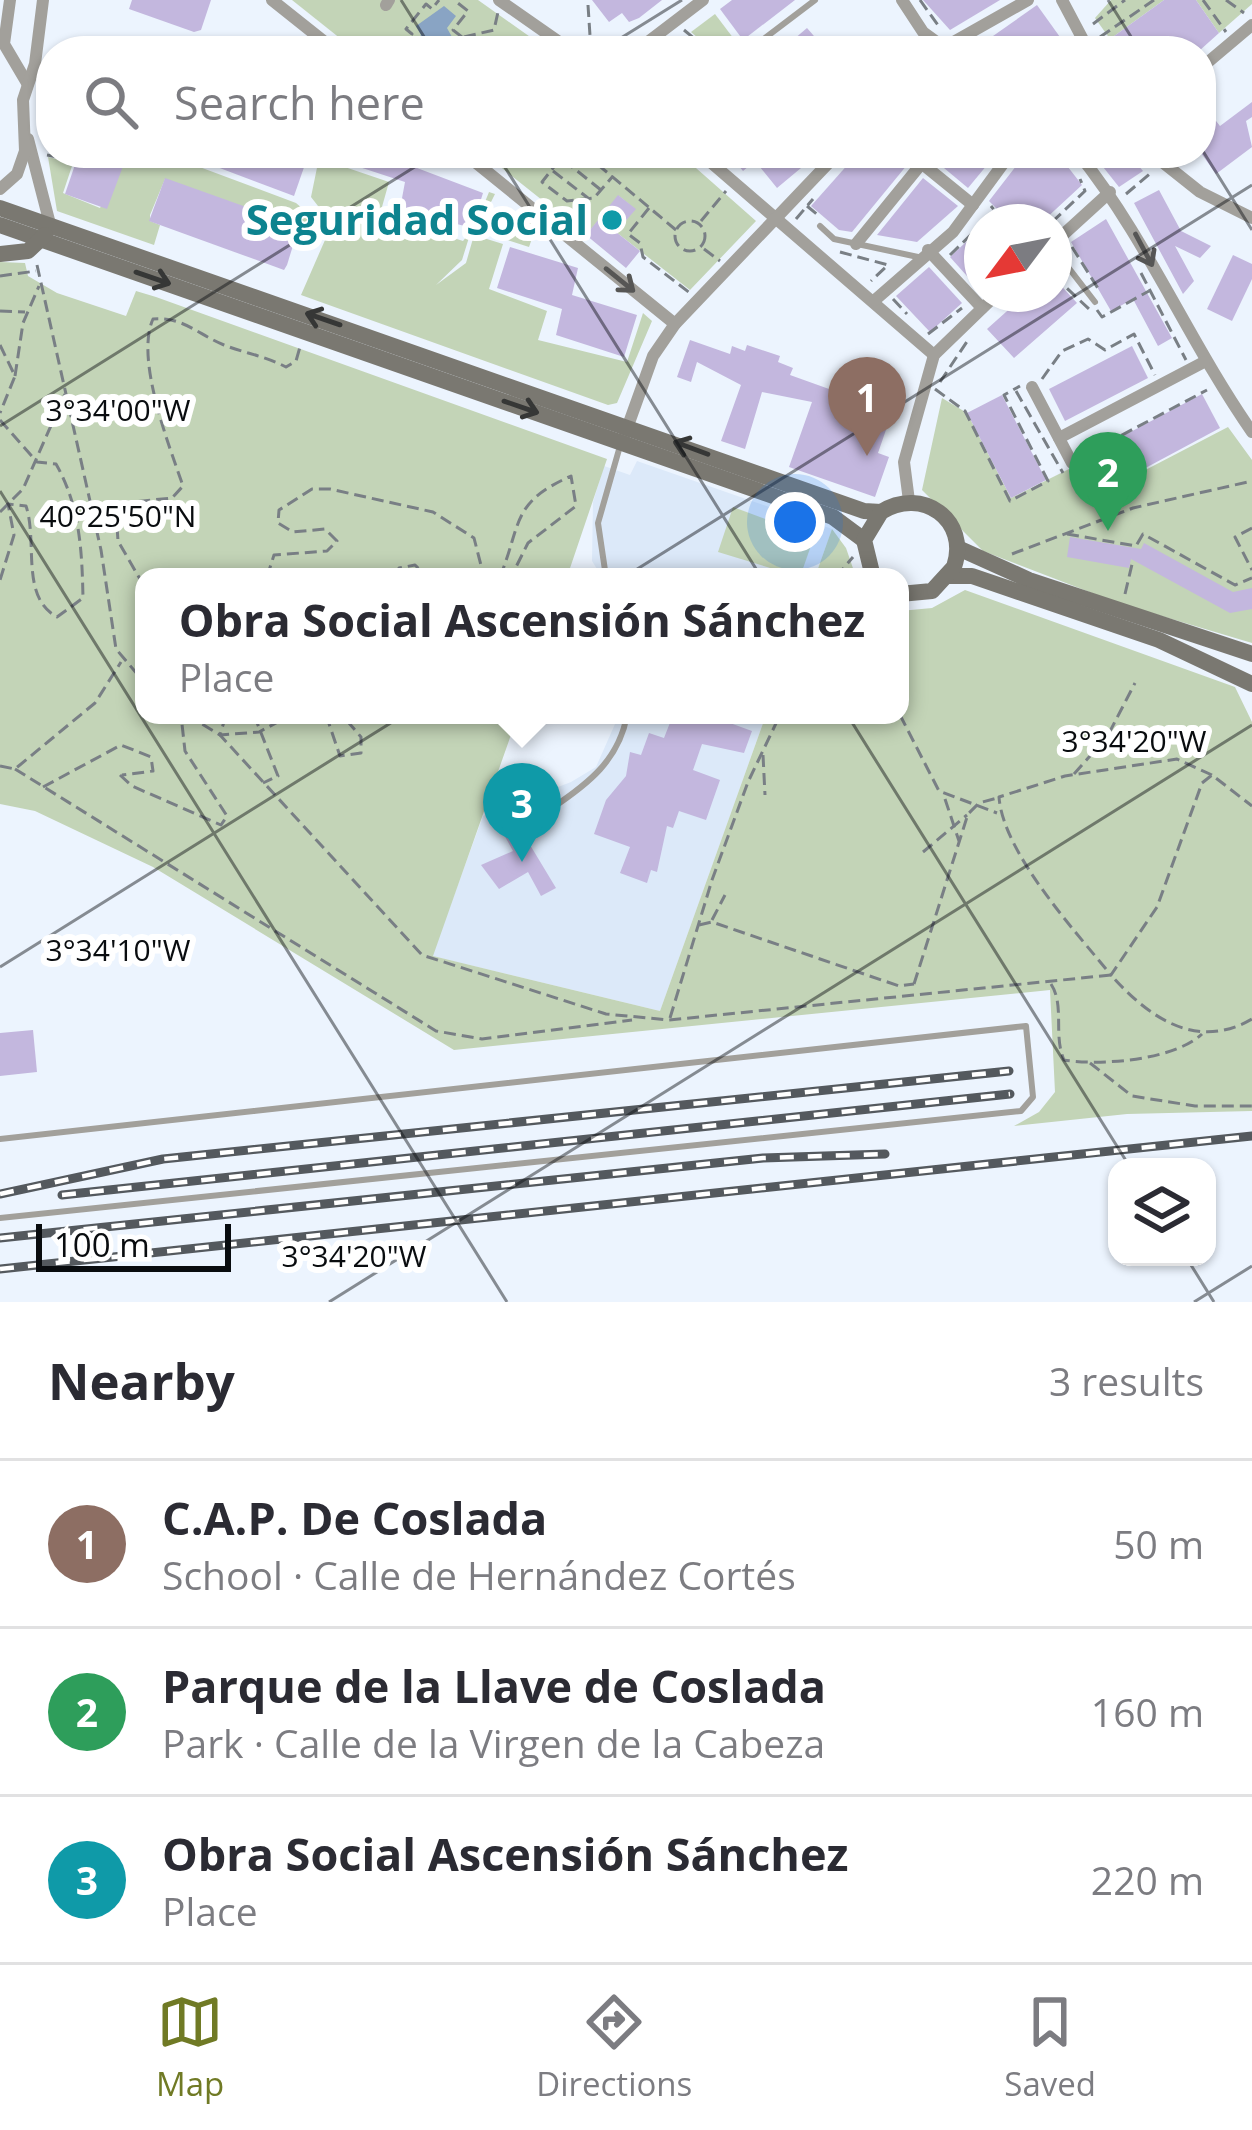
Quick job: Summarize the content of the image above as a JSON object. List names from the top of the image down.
{
  "places": ["Seguridad Social"],
  "scale_bar": "100 m",
  "north": "bottom left",
  "page": {
    "search": "Search here",
    "pins": ["1", "2", "3"],
    "popup": ["Obra Social Ascensión Sánchez", "Place"],
    "scale": "100 m",
    "heading": ["Nearby", "3 results"],
    "list": [
      {
        "mark": "1",
        "name": "C.A.P. De Coslada",
        "note": "School · Calle de Hernández Cortés",
        "value": "50 m"
      },
      {
        "mark": "2",
        "name": "Parque de la Llave de Coslada",
        "note": "Park · Calle de la Virgen de la Cabeza",
        "value": "160 m"
      },
      {
        "mark": "3",
        "name": "Obra Social Ascensión Sánchez",
        "note": "Place",
        "value": "220 m"
      }
    ],
    "nav": ["Map", "Directions", "Saved"]
  },
  "coordinates": [
    "3°34'00\"W",
    "40°25'50\"N",
    "3°34'20\"W",
    "3°34'10\"W"
  ]
}
